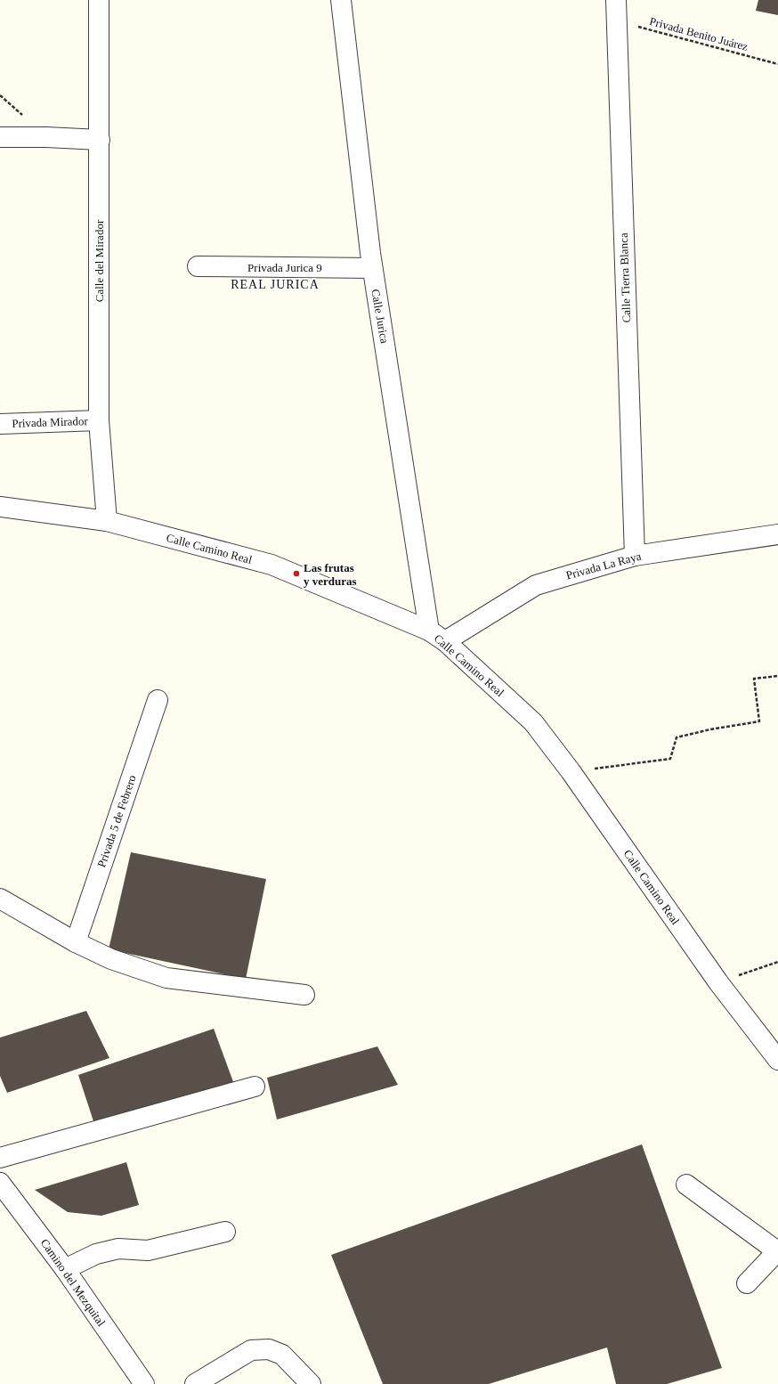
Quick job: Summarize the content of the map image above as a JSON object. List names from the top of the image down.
{
  "streets": {
    "street": [
      "Calle del Mirador",
      "Privada Jurica 9",
      "Calle Tierra Blanca",
      "Calle Jurica",
      "Privada Mirador",
      "Calle Camino Real",
      "Privada La Raya",
      "Privada 5 de Febrero",
      "Camino del Mezquital"
    ],
    "path": ["Privada Benito Juárez"]
  },
  "crossings": [
    ["Privada Benito Juárez", "Calle Tierra Blanca"],
    ["Calle del Mirador", "Privada Mirador"],
    ["Calle del Mirador", "Calle Camino Real"],
    ["Privada Jurica 9", "Calle Jurica"],
    ["Calle Tierra Blanca", "Privada La Raya"],
    ["Calle Jurica", "Calle Camino Real"],
    ["Calle Camino Real", "Privada La Raya"]
  ],
  "districts": ["REAL JURICA"],
  "places": ["Las frutas y verduras"]
}
